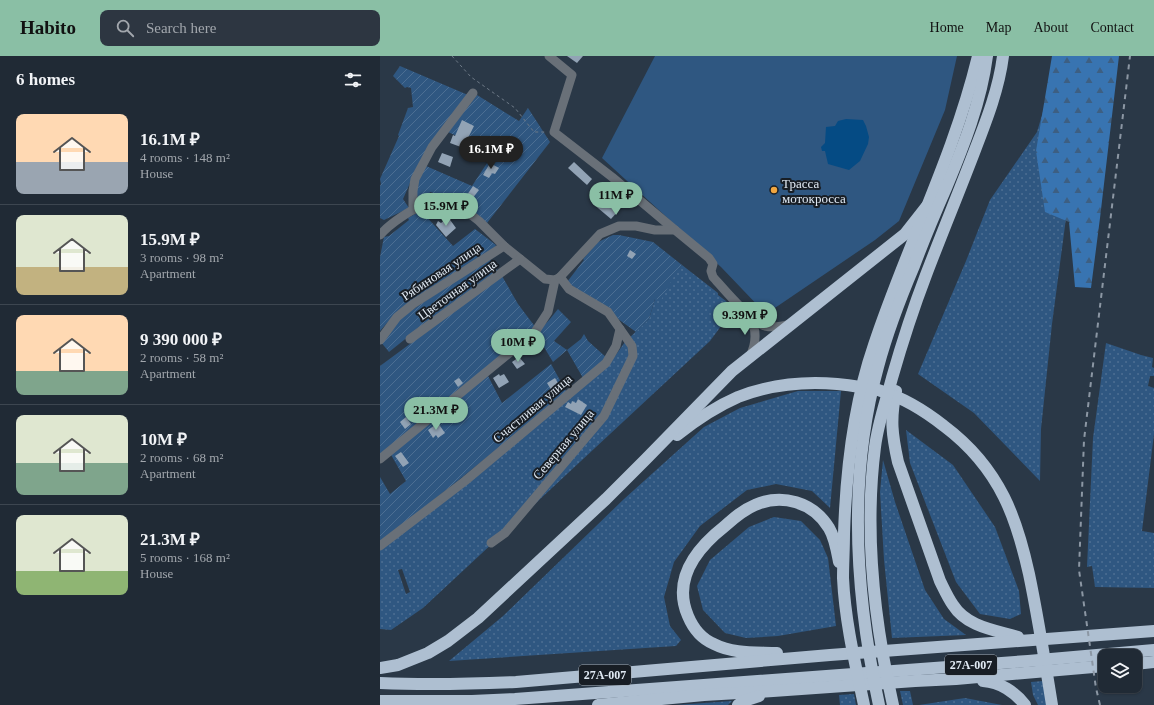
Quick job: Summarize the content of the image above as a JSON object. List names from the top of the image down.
{
  "streets": {
    "highway": ["27А-007"],
    "street": [
      "Рябиновая улица",
      "Цветочная улица",
      "Счастливая улица",
      "Северная улица"
    ]
  },
  "crossings": [
    ["Счастливая улица", "Северная улица"]
  ],
  "places": ["Трасса мотокросса"],
  "page": {
    "header": "Habito",
    "search": "Search here",
    "nav": [
      "Home",
      "Map",
      "About",
      "Contact"
    ],
    "heading": "6 homes",
    "list": [
      {
        "name": "16.1M ₽",
        "note": "4 rooms · 148 m² · House"
      },
      {
        "name": "15.9M ₽",
        "note": "3 rooms · 98 m² · Apartment"
      },
      {
        "name": "9 390 000 ₽",
        "note": "2 rooms · 58 m² · Apartment"
      },
      {
        "name": "10M ₽",
        "note": "2 rooms · 68 m² · Apartment"
      },
      {
        "name": "21.3M ₽",
        "note": "5 rooms · 168 m² · House"
      }
    ],
    "price": [
      "16.1M ₽",
      "11M ₽",
      "15.9M ₽",
      "9.39M ₽",
      "10M ₽",
      "21.3M ₽"
    ]
  }
}
